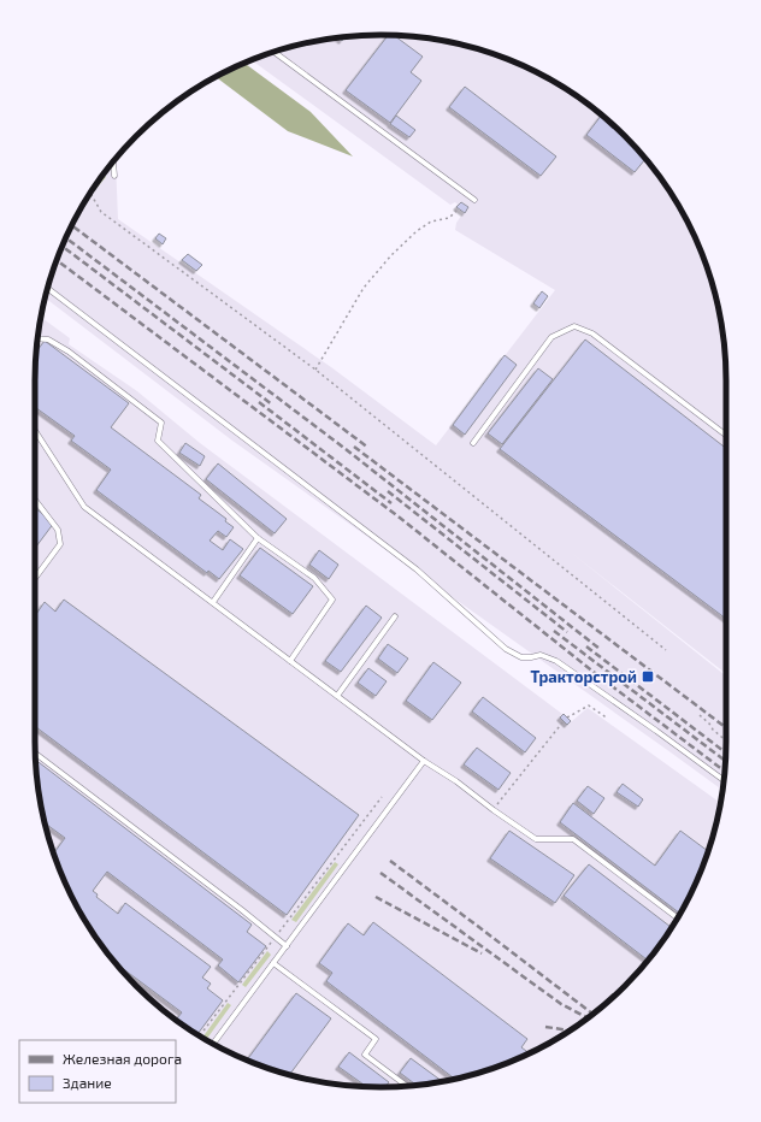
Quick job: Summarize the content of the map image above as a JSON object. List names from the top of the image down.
{
  "places": {
    "transit": ["Тракторстрой"]
  },
  "legend": ["Железная дорога", "Здание"]
}
